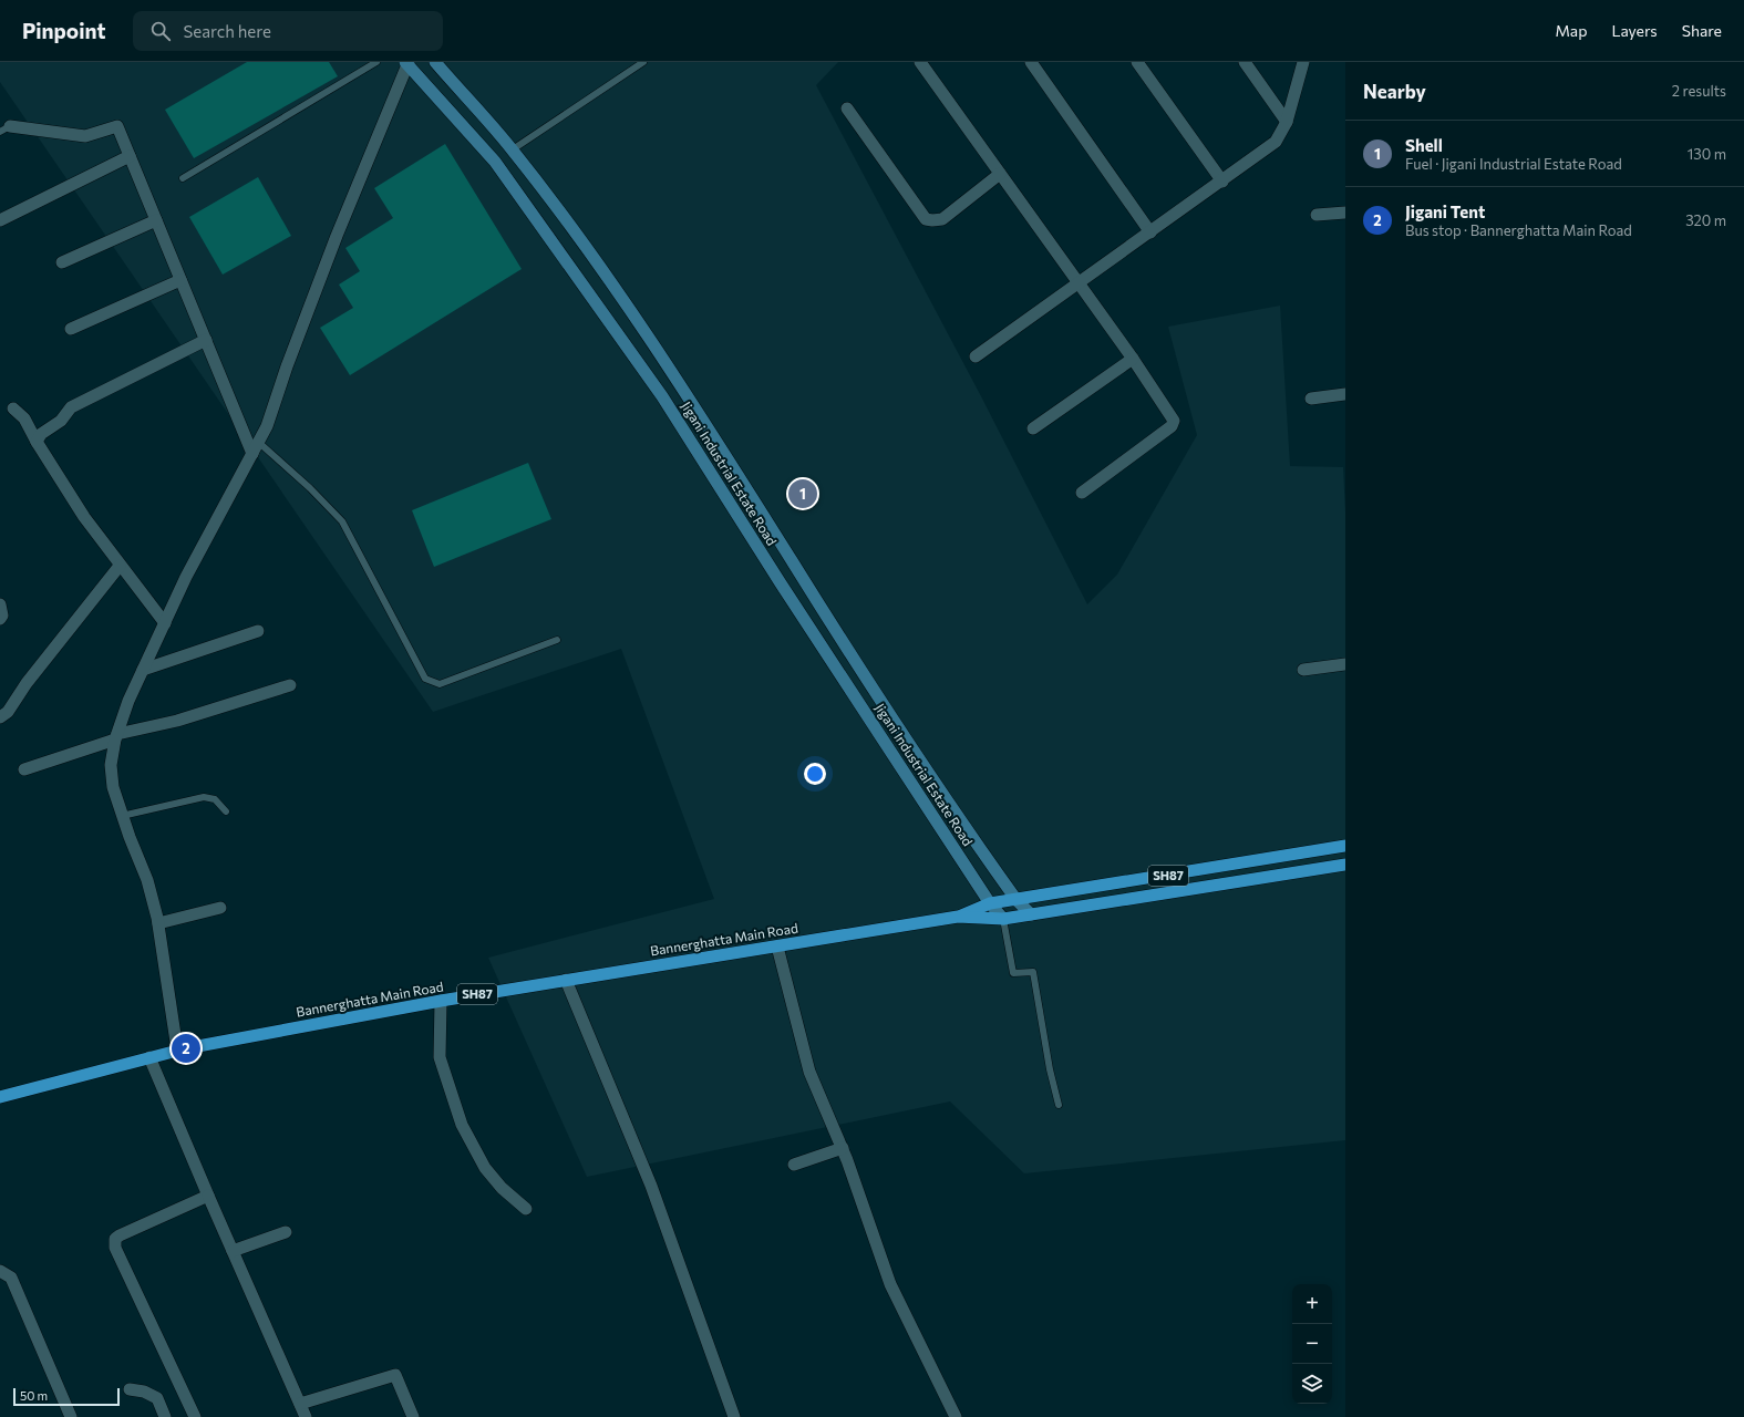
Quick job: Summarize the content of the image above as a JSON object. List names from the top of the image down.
{
  "streets": {
    "main road": ["Jigani Industrial Estate Road", "SH87", "Bannerghatta Main Road"]
  },
  "crossings": [
    ["Jigani Industrial Estate Road", "Bannerghatta Main Road"]
  ],
  "scale_bar": "50 m",
  "page": {
    "header": "Pinpoint",
    "search": "Search here",
    "nav": ["Map", "Layers", "Share"],
    "heading": ["Nearby", "2 results"],
    "list": [
      {
        "mark": "1",
        "name": "Shell",
        "note": "Fuel · Jigani Industrial Estate Road",
        "value": "130 m"
      },
      {
        "mark": "2",
        "name": "Jigani Tent",
        "note": "Bus stop · Bannerghatta Main Road",
        "value": "320 m"
      }
    ],
    "pins": ["1", "2"],
    "map_buttons": ["+", "−"],
    "scale": "50 m"
  }
}
